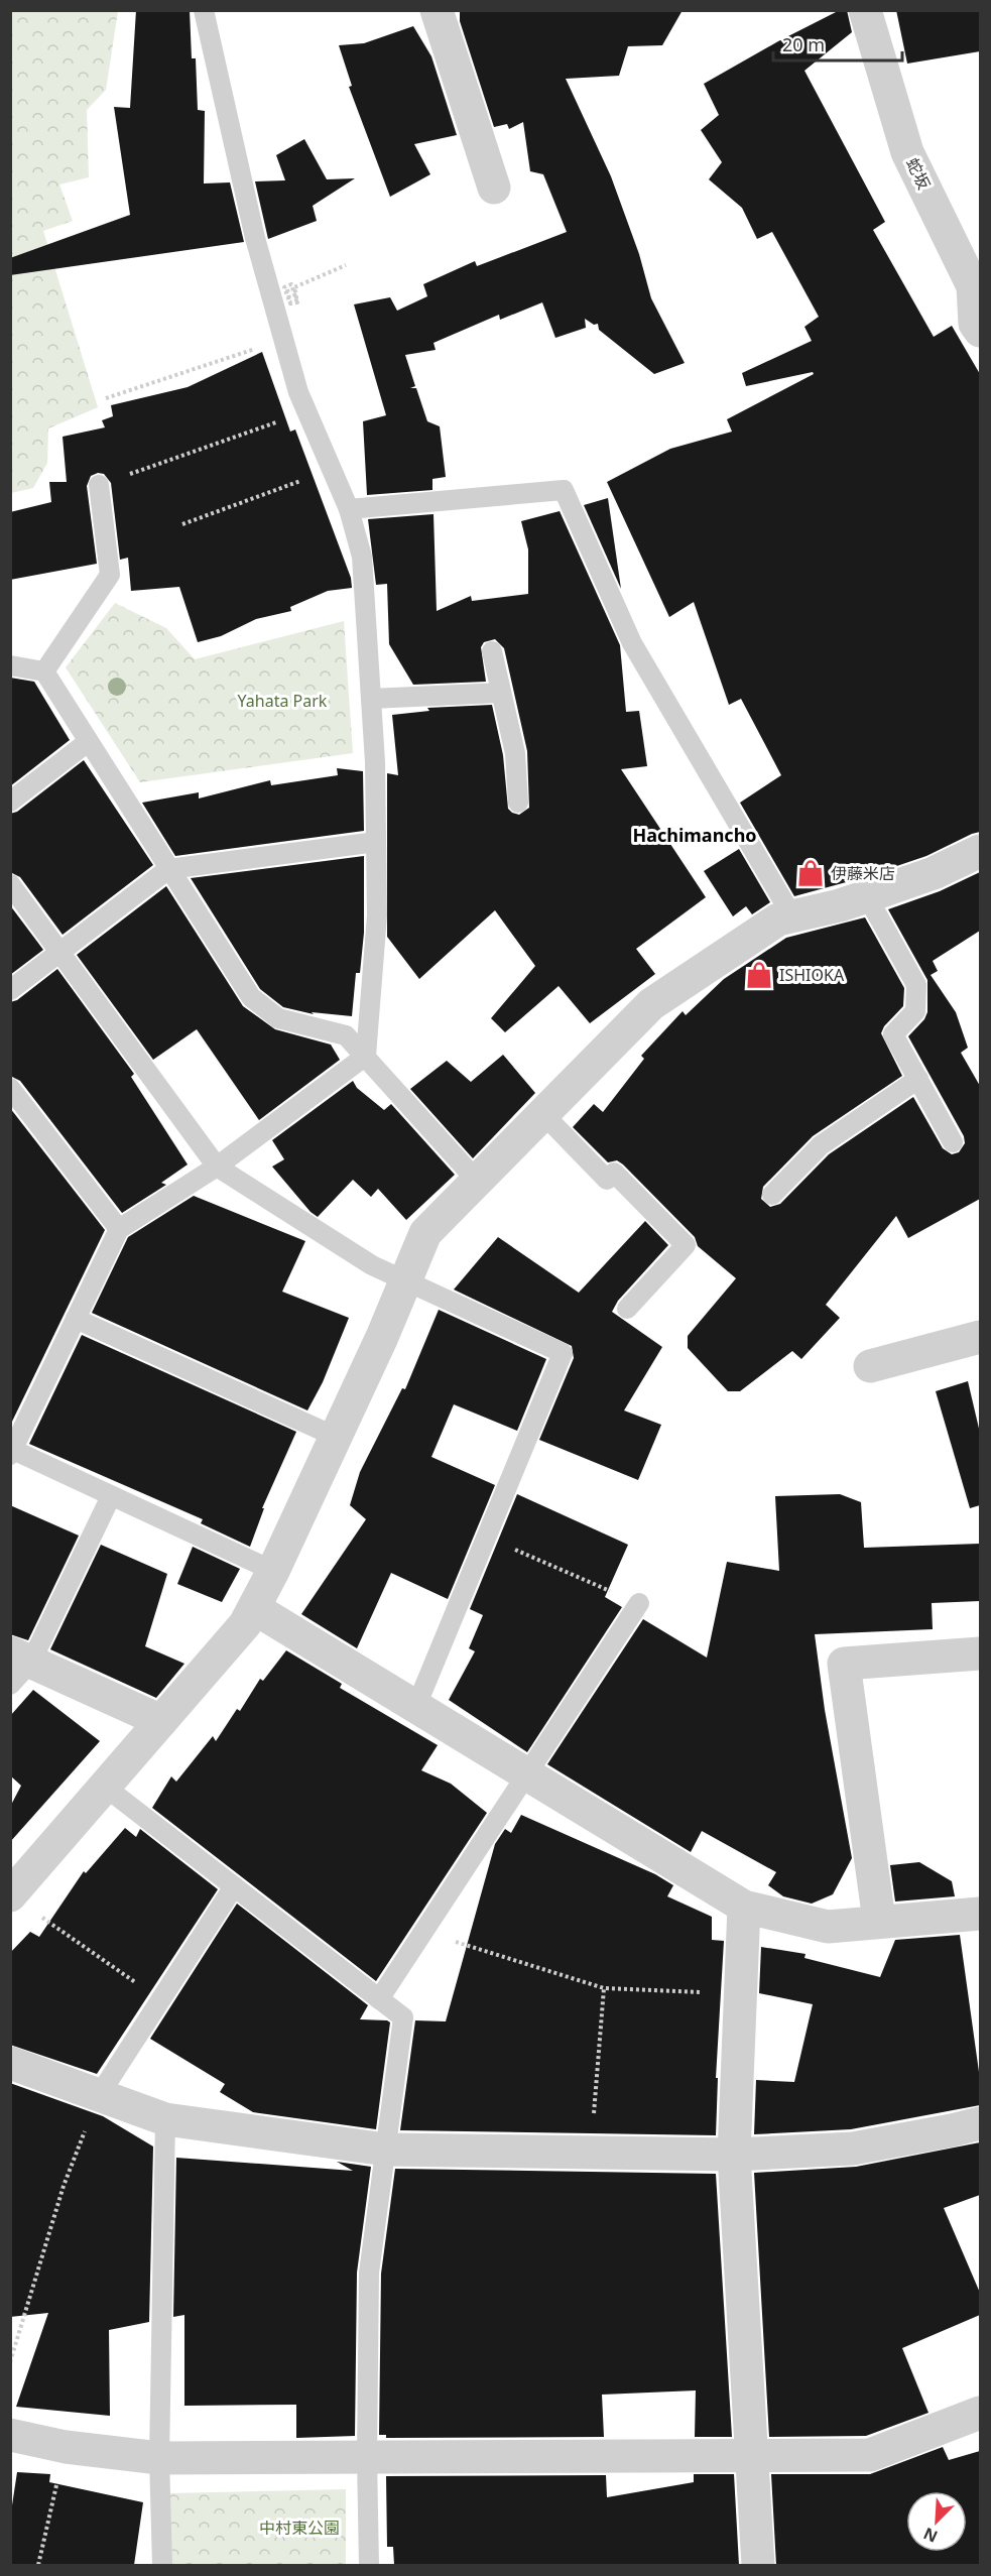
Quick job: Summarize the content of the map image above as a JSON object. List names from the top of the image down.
{
  "streets": {
    "street": ["蛇坂"]
  },
  "districts": ["Hachimancho"],
  "parks": ["Yahata Park", "中村東公園"],
  "places": {
    "shop": ["伊藤米店", "ISHIOKA"]
  },
  "scale_bar": "20 m",
  "north": "bottom left"
}
